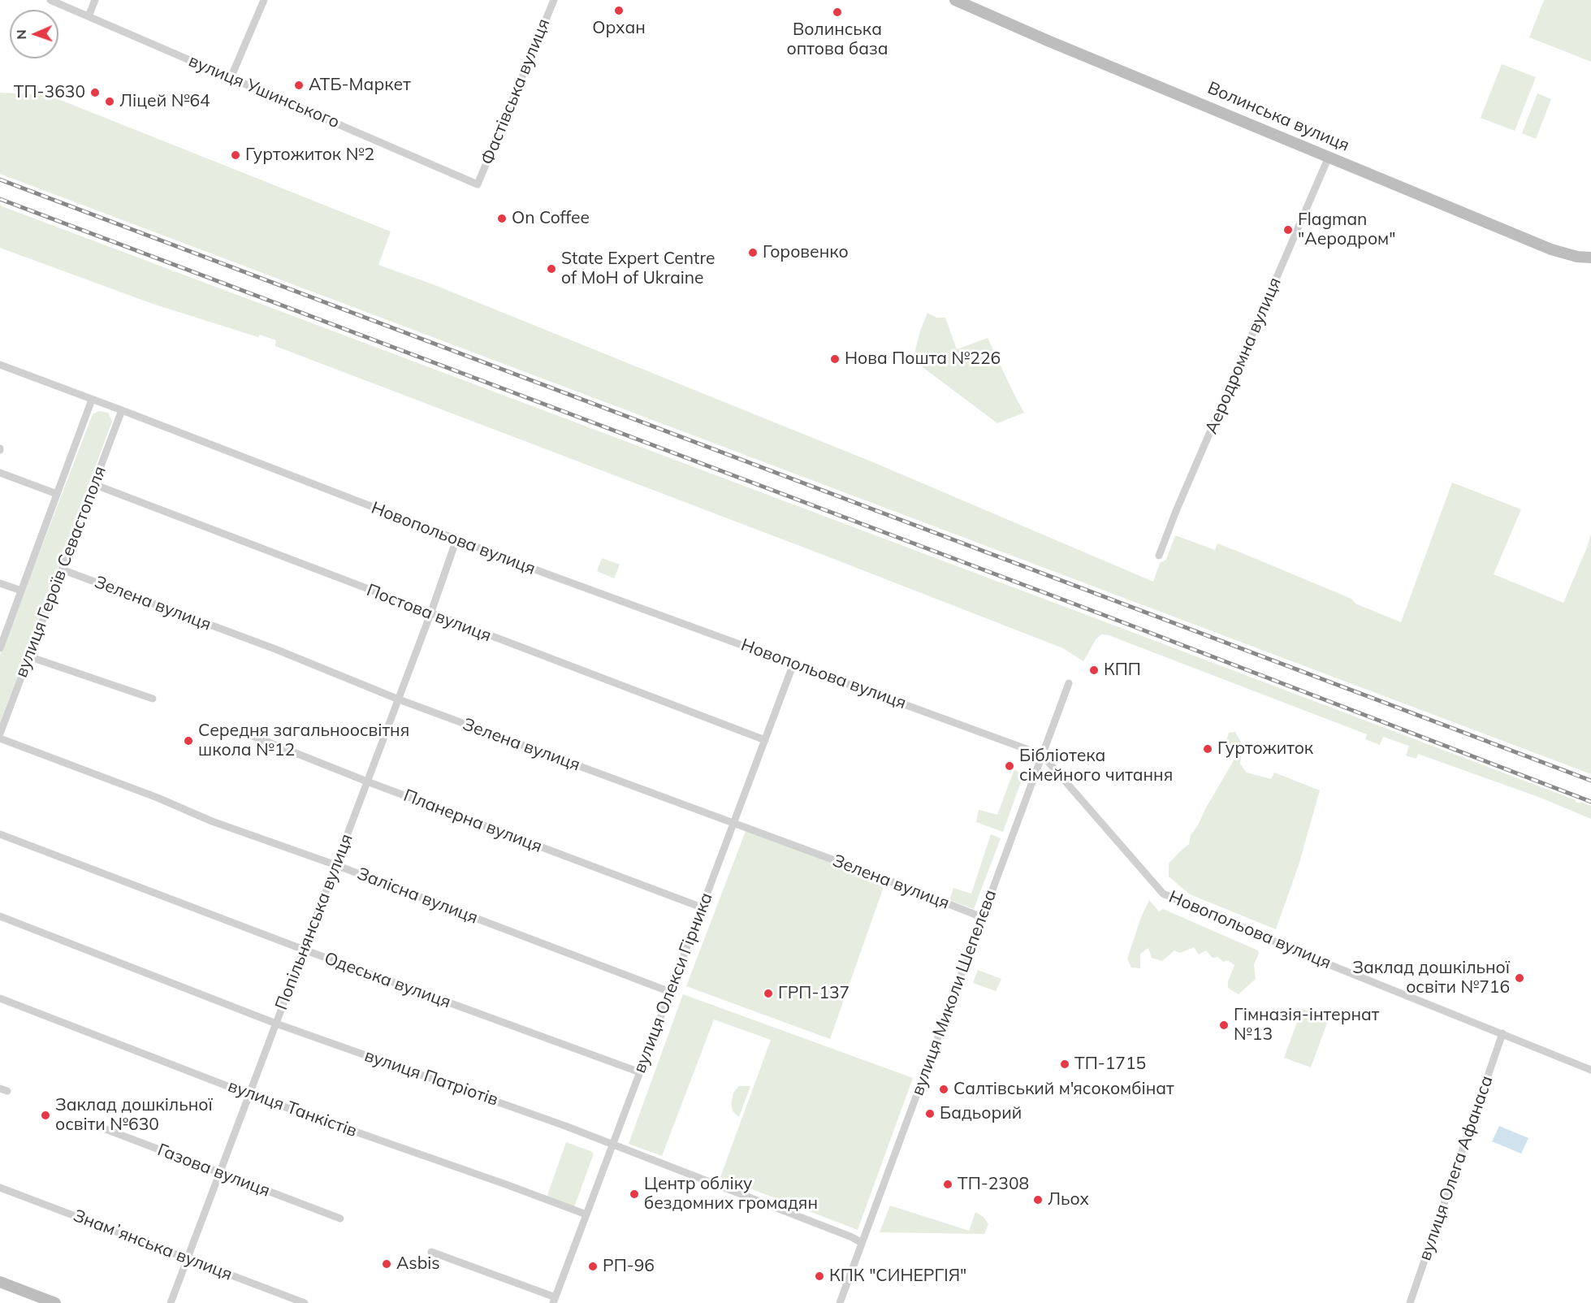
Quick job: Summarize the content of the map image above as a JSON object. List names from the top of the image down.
{
  "streets": {
    "street": [
      "вулиця Ушинського",
      "Фастівська вулиця",
      "Волинська вулиця",
      "Аеродромна вулиця",
      "Новопольова вулиця",
      "вулиця Героїв Севастополя",
      "Зелена вулиця",
      "Постова вулиця",
      "Планерна вулиця",
      "Залісна вулиця",
      "Попільнянська вулиця",
      "Одеська вулиця",
      "вулиця Олекси Гірника",
      "вулиця Миколи Шепелєва",
      "вулиця Патріотів",
      "вулиця Танкістів",
      "вулиця Олега Афанаса",
      "Газова вулиця",
      "Знамʼянська вулиця"
    ]
  },
  "crossings": [
    ["вулиця Ушинського", "Фастівська вулиця"],
    ["Волинська вулиця", "Аеродромна вулиця"],
    ["Новопольова вулиця", "вулиця Героїв Севастополя"],
    ["Новопольова вулиця", "Попільнянська вулиця"],
    ["Новопольова вулиця", "вулиця Олекси Гірника"],
    ["Новопольова вулиця", "вулиця Миколи Шепелєва"],
    ["Новопольова вулиця", "вулиця Олега Афанаса"],
    ["вулиця Героїв Севастополя", "Зелена вулиця"],
    ["вулиця Героїв Севастополя", "Постова вулиця"],
    ["Зелена вулиця", "Попільнянська вулиця"],
    ["Зелена вулиця", "вулиця Олекси Гірника"],
    ["Зелена вулиця", "вулиця Миколи Шепелєва"],
    ["Постова вулиця", "Попільнянська вулиця"],
    ["Постова вулиця", "вулиця Олекси Гірника"],
    ["Планерна вулиця", "Попільнянська вулиця"],
    ["Планерна вулиця", "вулиця Олекси Гірника"],
    ["Залісна вулиця", "Попільнянська вулиця"],
    ["Залісна вулиця", "вулиця Олекси Гірника"],
    ["Попільнянська вулиця", "Одеська вулиця"],
    ["Попільнянська вулиця", "вулиця Патріотів"],
    ["Попільнянська вулиця", "вулиця Танкістів"],
    ["Попільнянська вулиця", "Газова вулиця"],
    ["Попільнянська вулиця", "Знамʼянська вулиця"],
    ["Одеська вулиця", "вулиця Олекси Гірника"],
    ["вулиця Олекси Гірника", "вулиця Патріотів"],
    ["вулиця Олекси Гірника", "вулиця Танкістів"],
    ["вулиця Миколи Шепелєва", "вулиця Патріотів"]
  ],
  "places": [
    "Орхан",
    "Волинська оптова база",
    "АТБ-Маркет",
    "ТП-3630",
    "Ліцей №64",
    "Гуртожиток №2",
    "On Coffee",
    "Flagman \"Аеродром\"",
    "Горовенко",
    "State Expert Centre of MoH of Ukraine",
    "Нова Пошта №226",
    "КПП",
    "Середня загальноосвітня школа №12",
    "Гуртожиток",
    "Бібліотека сімейного читання",
    "Заклад дошкільної освіти №716",
    "ГРП-137",
    "Гімназія-інтернат №13",
    "ТП-1715",
    "Салтівський м'ясокомбінат",
    "Бадьорий",
    "Заклад дошкільної освіти №630",
    "ТП-2308",
    "Центр обліку бездомних громадян",
    "Льох",
    "Asbis",
    "РП-96",
    "КПК \"СИНЕРГІЯ\""
  ],
  "north": "left"
}
